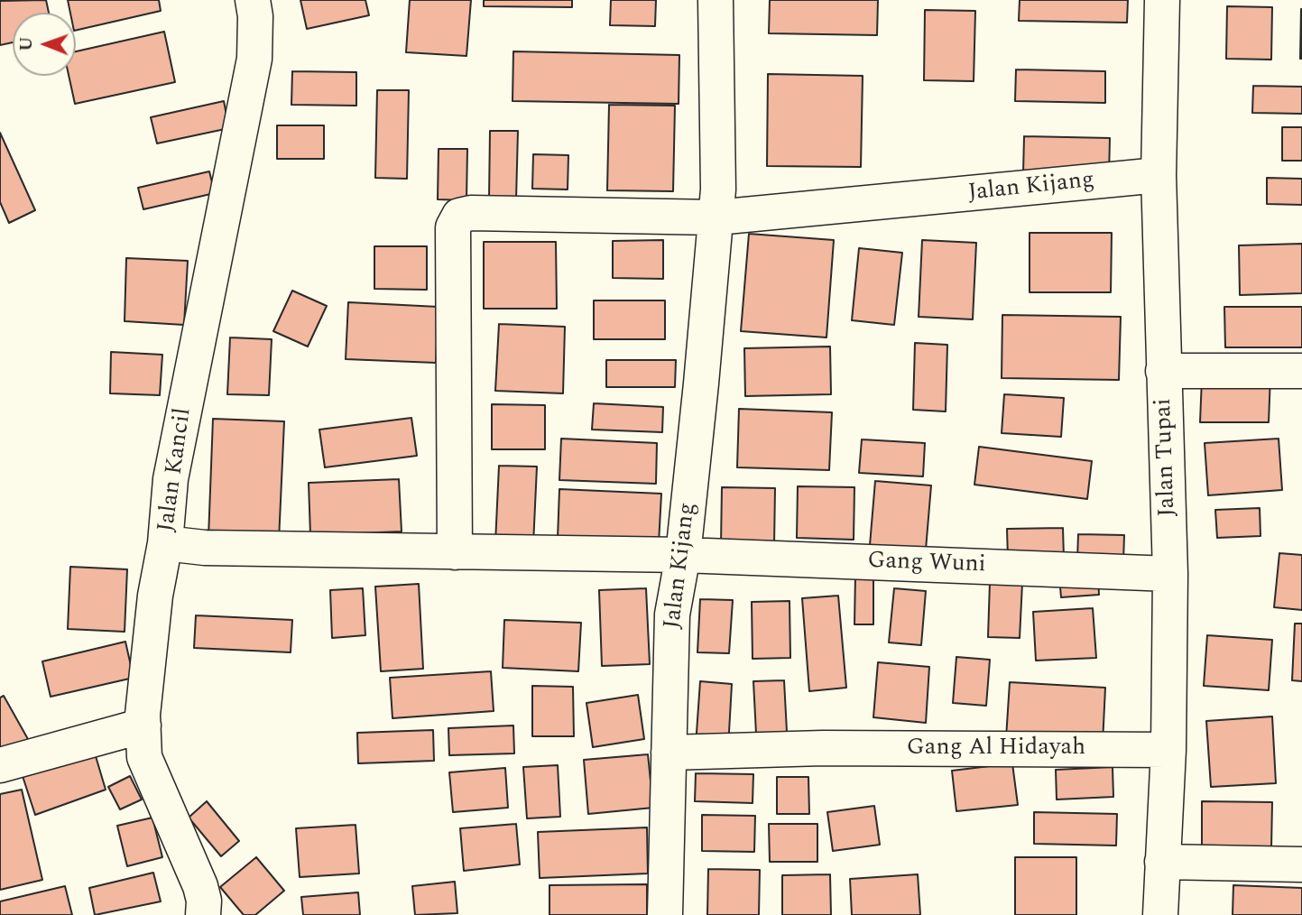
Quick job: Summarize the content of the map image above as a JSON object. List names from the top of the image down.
{
  "streets": {
    "street": [
      "Jalan Kijang",
      "Jalan Tupai",
      "Jalan Kancil",
      "Gang Wuni",
      "Gang Al Hidayah"
    ]
  },
  "crossings": [
    ["Jalan Kijang", "Jalan Tupai"],
    ["Jalan Kijang", "Jalan Kancil"],
    ["Jalan Kijang", "Gang Wuni"],
    ["Jalan Kijang", "Gang Al Hidayah"],
    ["Jalan Tupai", "Gang Wuni"],
    ["Jalan Tupai", "Gang Al Hidayah"],
    ["Jalan Kancil", "Gang Wuni"]
  ],
  "north": "left"
}
